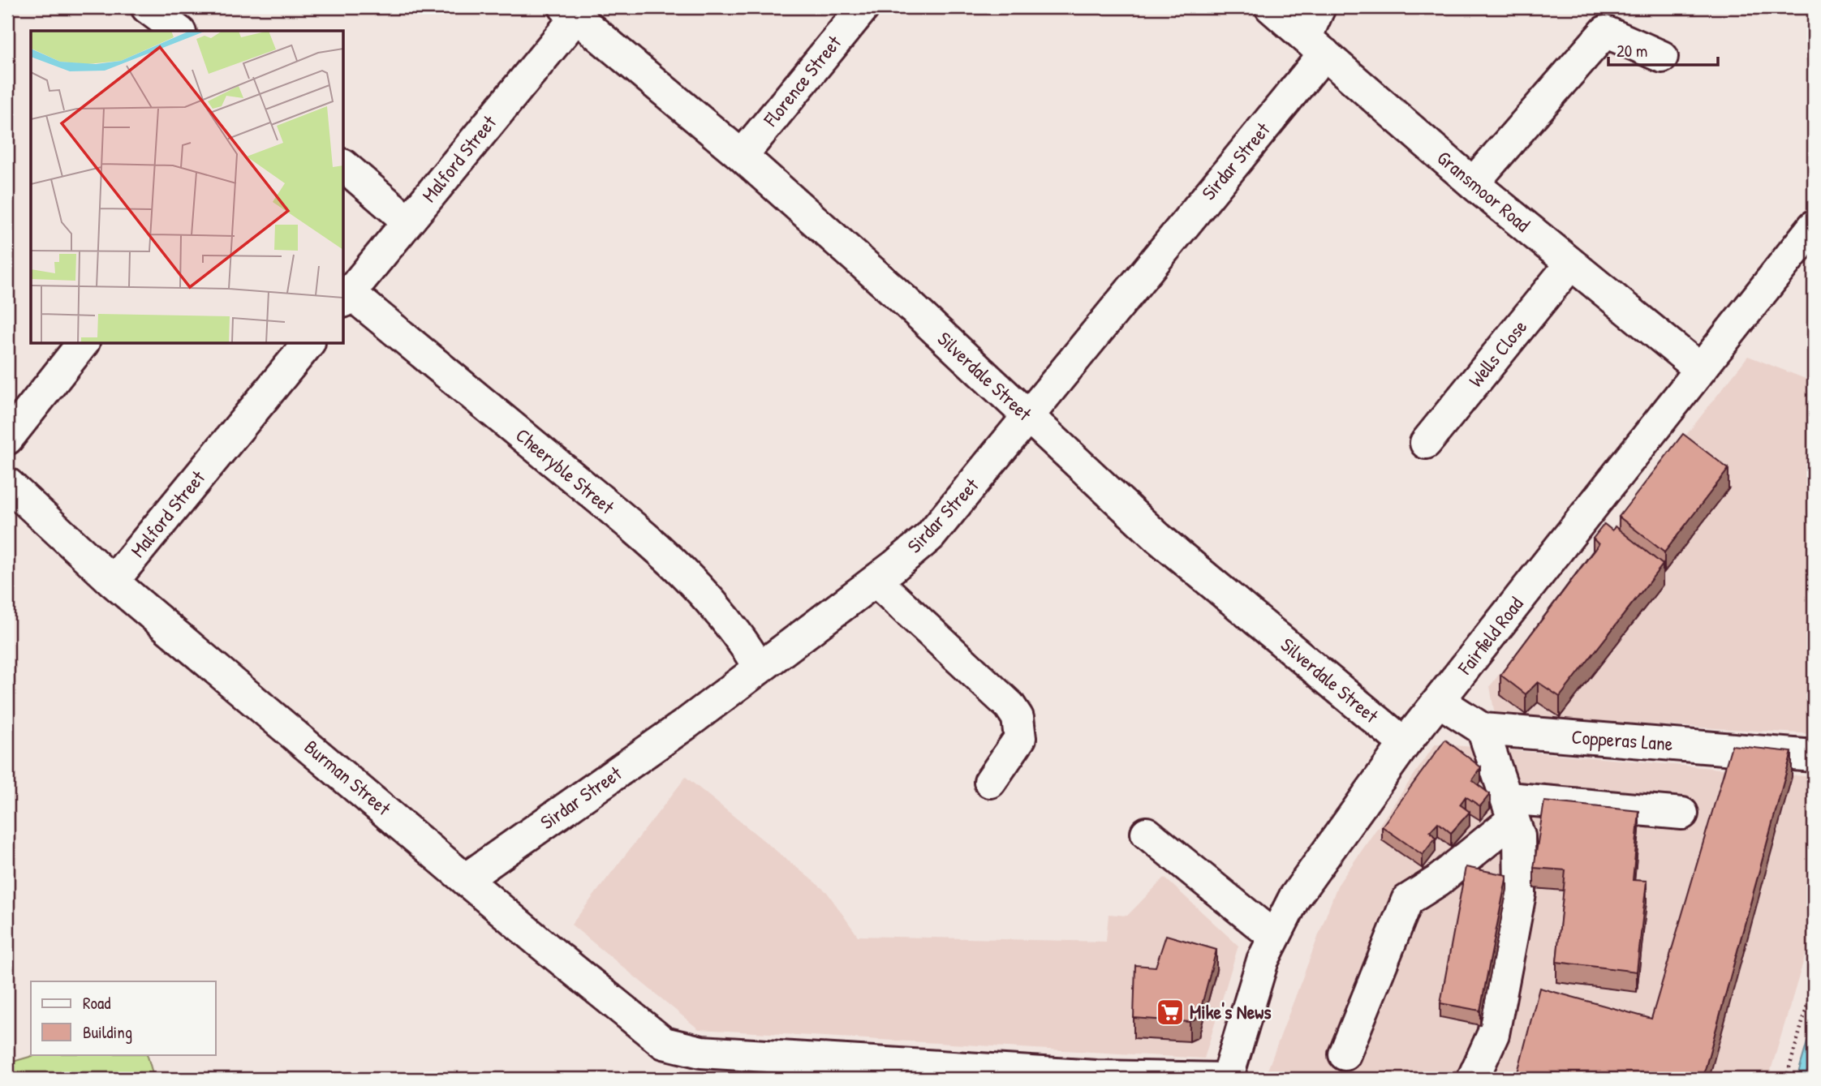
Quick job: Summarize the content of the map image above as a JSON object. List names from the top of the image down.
{
  "streets": {
    "street": [
      "Florence Street",
      "Malford Street",
      "Sirdar Street",
      "Gransmoor Road",
      "Wells Close",
      "Silverdale Street",
      "Cheeryble Street",
      "Fairfield Road",
      "Copperas Lane",
      "Burman Street"
    ]
  },
  "crossings": [
    ["Florence Street", "Silverdale Street"],
    ["Malford Street", "Silverdale Street"],
    ["Malford Street", "Cheeryble Street"],
    ["Malford Street", "Burman Street"],
    ["Sirdar Street", "Gransmoor Road"],
    ["Sirdar Street", "Silverdale Street"],
    ["Sirdar Street", "Cheeryble Street"],
    ["Sirdar Street", "Burman Street"],
    ["Gransmoor Road", "Wells Close"],
    ["Gransmoor Road", "Fairfield Road"],
    ["Silverdale Street", "Fairfield Road"],
    ["Fairfield Road", "Copperas Lane"],
    ["Fairfield Road", "Burman Street"]
  ],
  "places": {
    "supermarket": ["Mike's News"]
  },
  "legend": ["Road", "Building"],
  "scale_bar": "20 m"
}
